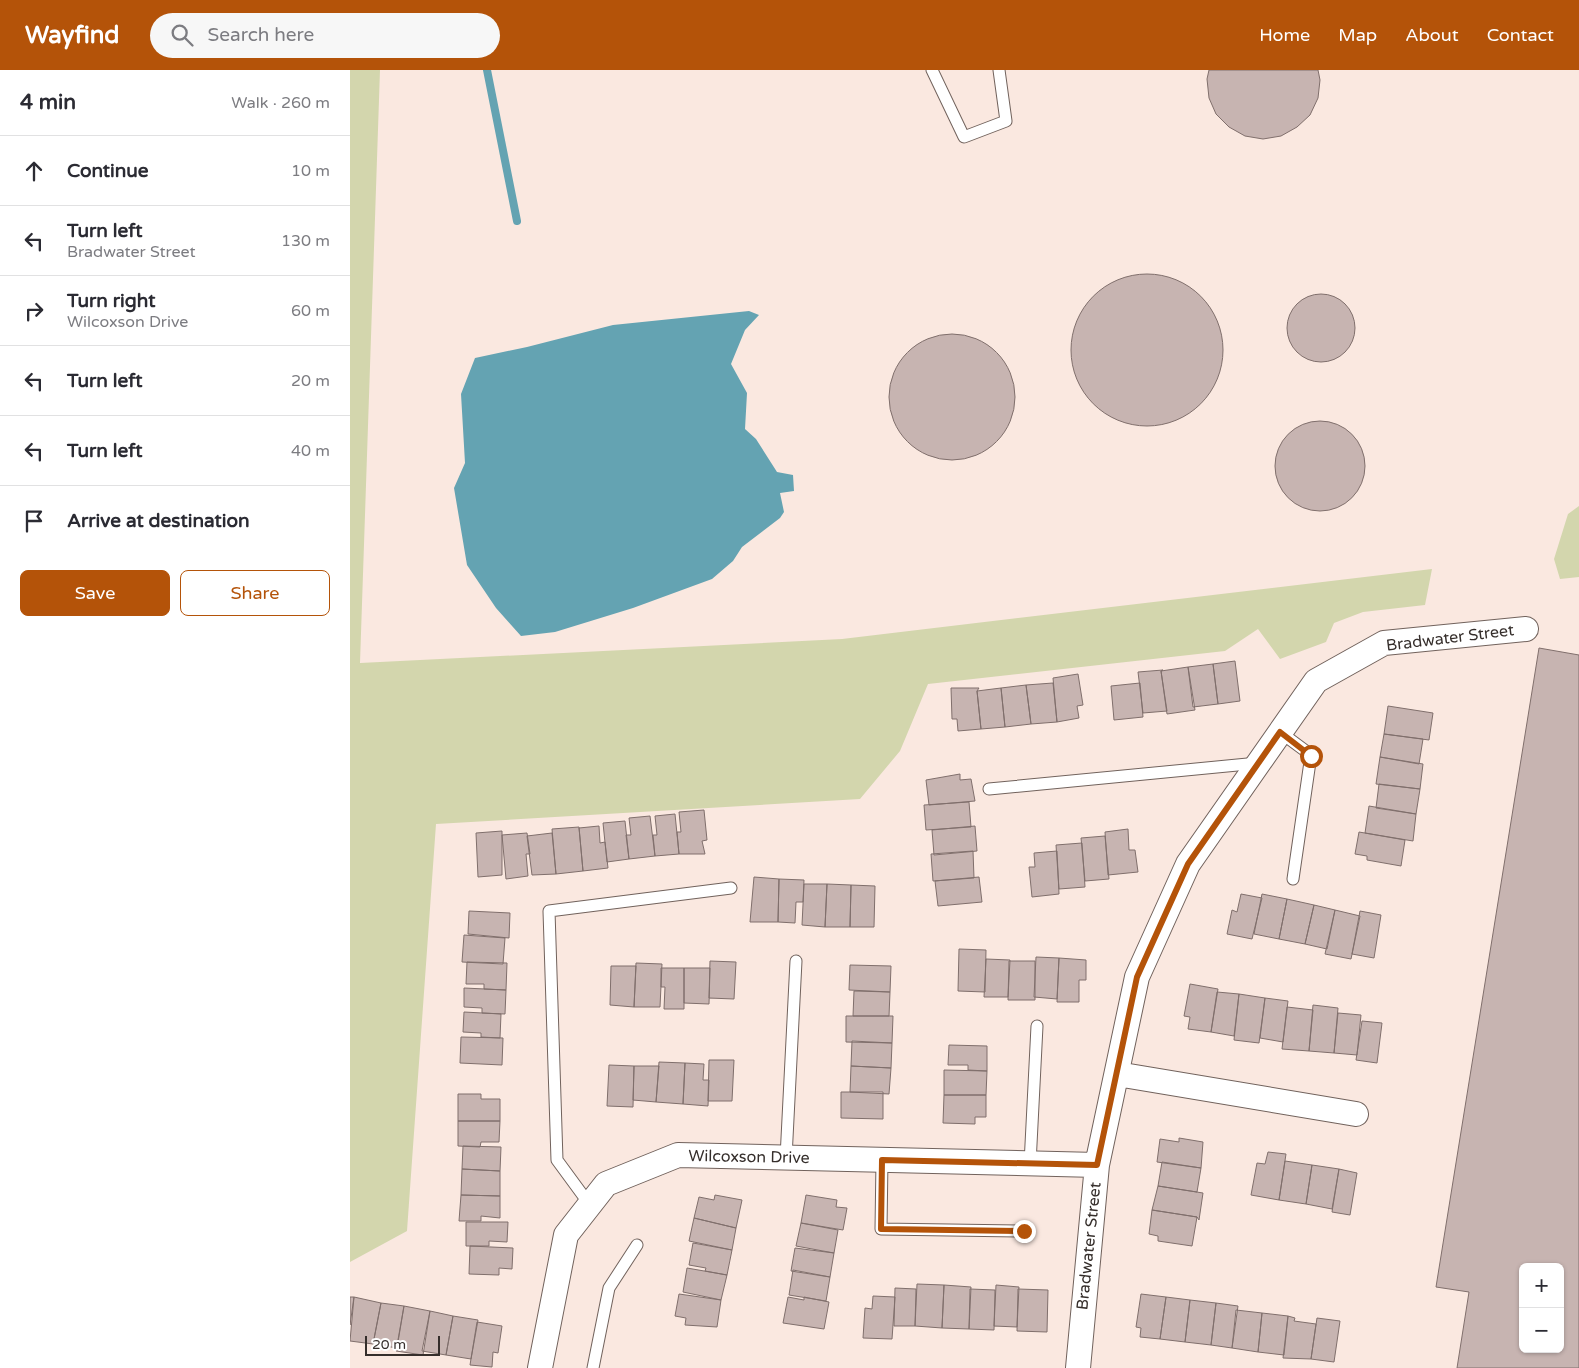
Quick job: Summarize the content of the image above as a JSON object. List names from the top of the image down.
{
  "streets": {
    "street": ["Bradwater Street", "Wilcoxson Drive"]
  },
  "crossings": [
    ["Bradwater Street", "Wilcoxson Drive"]
  ],
  "scale_bar": "20 m",
  "page": {
    "header": "Wayfind",
    "search": "Search here",
    "nav": [
      "Home",
      "Map",
      "About",
      "Contact"
    ],
    "heading": ["4 min", "Walk · 260 m"],
    "list": [
      ["Continue", "10 m"],
      ["Turn left", "Bradwater Street", "130 m"],
      ["Turn right", "Wilcoxson Drive", "60 m"],
      ["Turn left", "20 m"],
      ["Turn left", "40 m"],
      "Arrive at destination"
    ],
    "buttons": ["Save", "Share"],
    "map_buttons": ["+", "−"],
    "scale": "20 m"
  }
}
